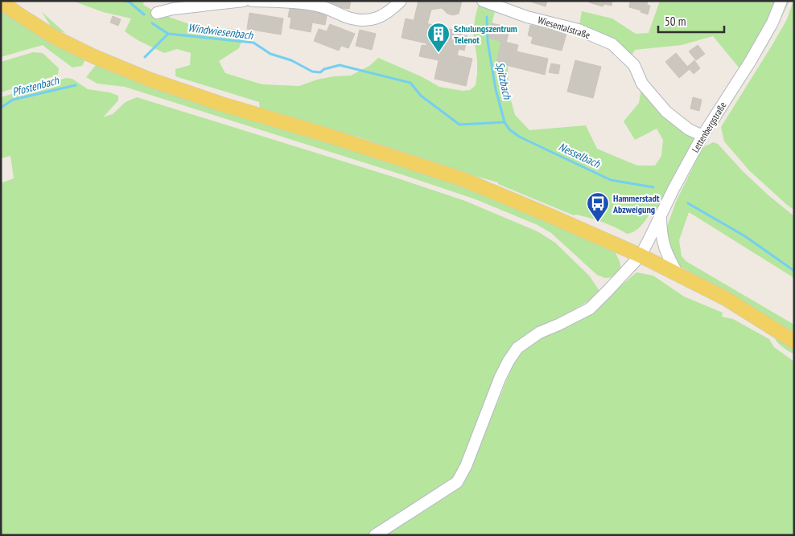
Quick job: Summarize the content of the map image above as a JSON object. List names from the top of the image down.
{
  "streets": {
    "street": ["Wiesentalstraße", "Lettenbergstraße"]
  },
  "crossings": [
    ["Wiesentalstraße", "Lettenbergstraße"]
  ],
  "water": [
    "Windwiesenbach",
    "Spitzbach",
    "Pfostenbach",
    "Nesselbach"
  ],
  "places": {
    "building": ["Schulungszentrum Telenot"],
    "bus stop": ["Hammerstadt Abzweigung"]
  },
  "scale_bar": "50 m"
}
